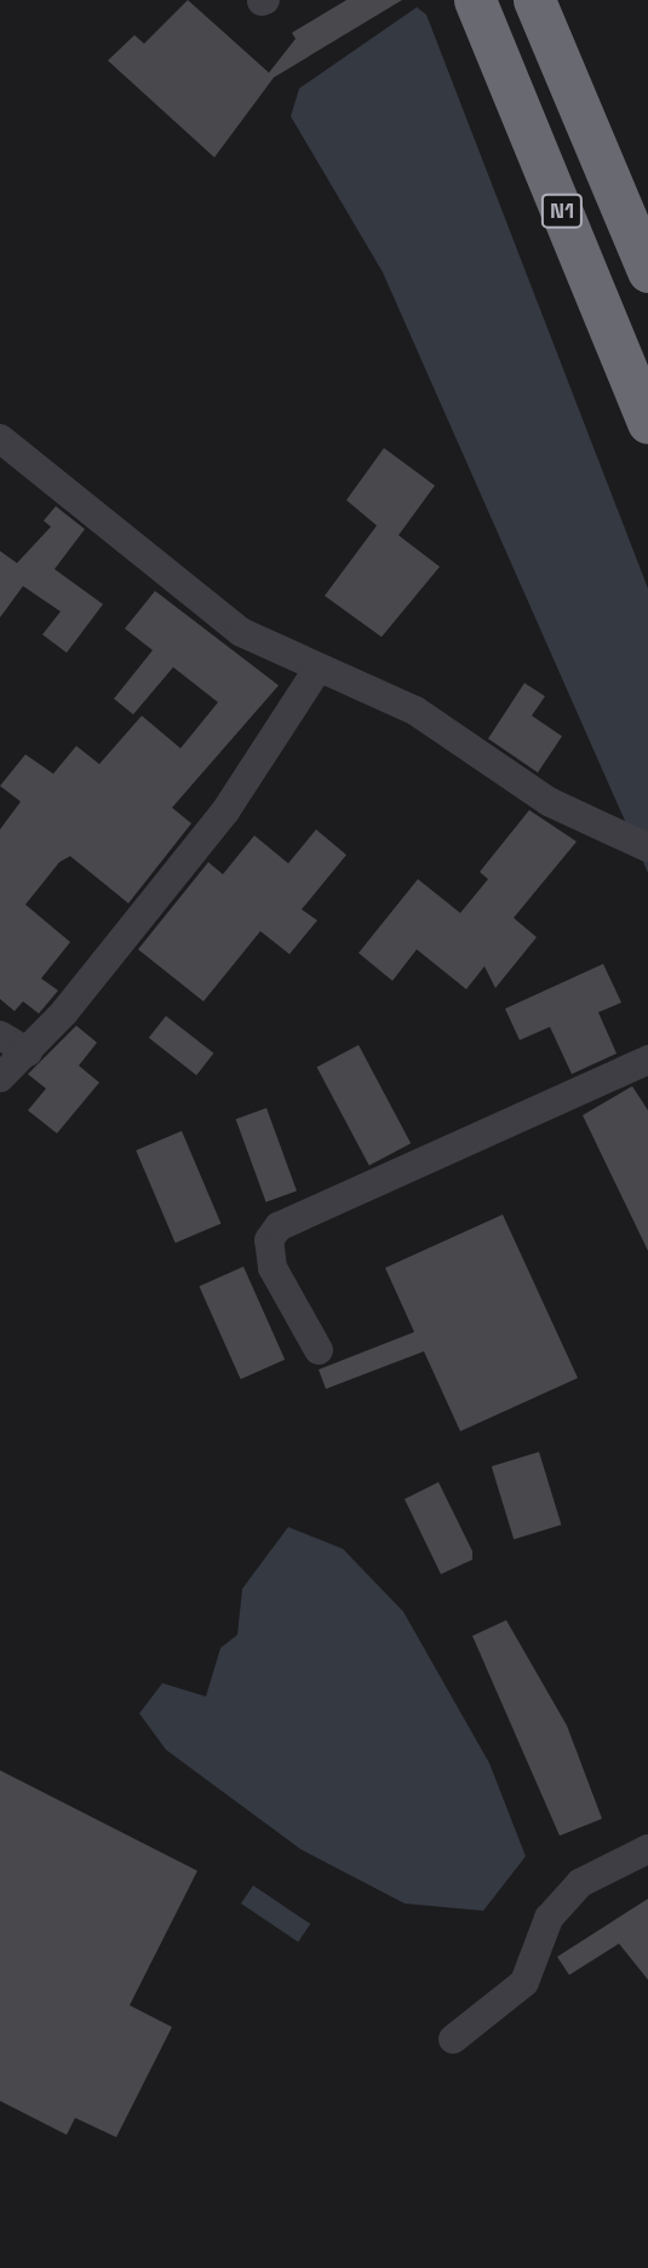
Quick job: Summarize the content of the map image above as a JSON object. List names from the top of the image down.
{
  "streets": {
    "highway": ["N1"]
  }
}
